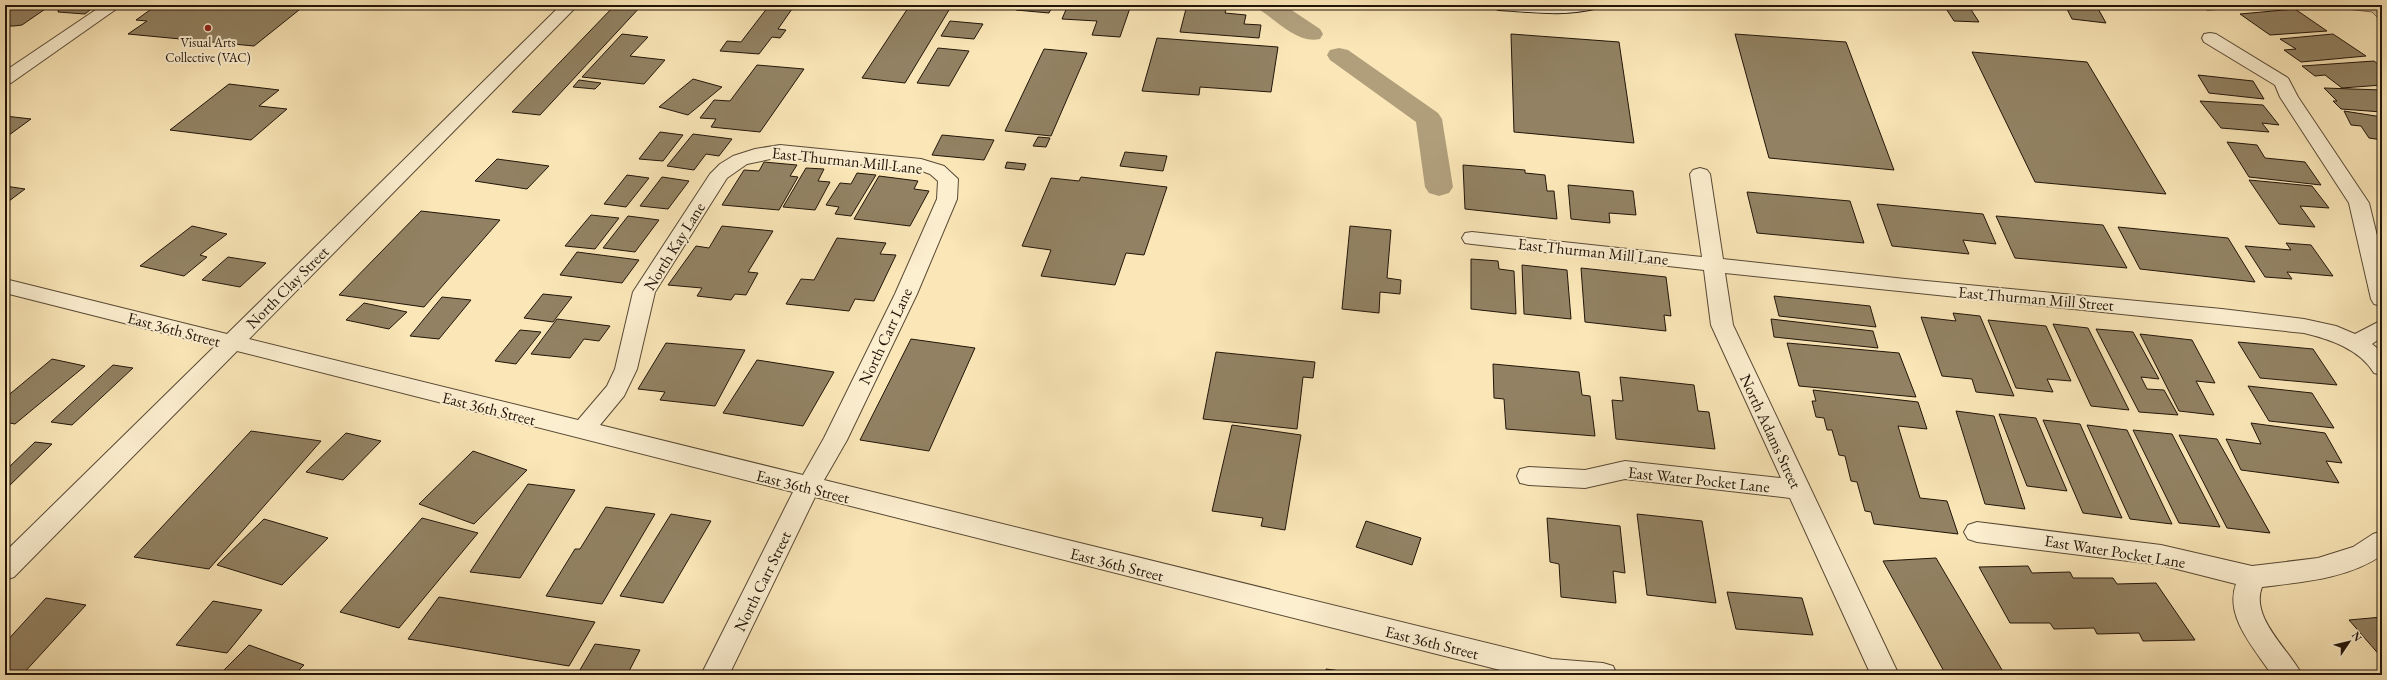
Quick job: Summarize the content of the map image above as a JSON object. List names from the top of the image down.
{
  "streets": {
    "street": [
      "East Thurman Mill Lane",
      "North Kay Lane",
      "North Clay Street",
      "East Thurman Mill Street",
      "East 36th Street",
      "North Carr Lane",
      "North Adams Street",
      "East Water Pocket Lane",
      "North Carr Street"
    ]
  },
  "crossings": [
    ["East Thurman Mill Lane", "North Kay Lane"],
    ["East Thurman Mill Lane", "East Thurman Mill Street"],
    ["East Thurman Mill Lane", "North Carr Lane"],
    ["East Thurman Mill Lane", "North Adams Street"],
    ["North Kay Lane", "East 36th Street"],
    ["North Clay Street", "East 36th Street"],
    ["East Thurman Mill Street", "North Adams Street"],
    ["East 36th Street", "North Carr Lane"],
    ["East 36th Street", "North Carr Street"],
    ["North Carr Lane", "North Carr Street"],
    ["North Adams Street", "East Water Pocket Lane"]
  ],
  "places": ["Visual Arts Collective (VAC)"],
  "north": "top right"
}
